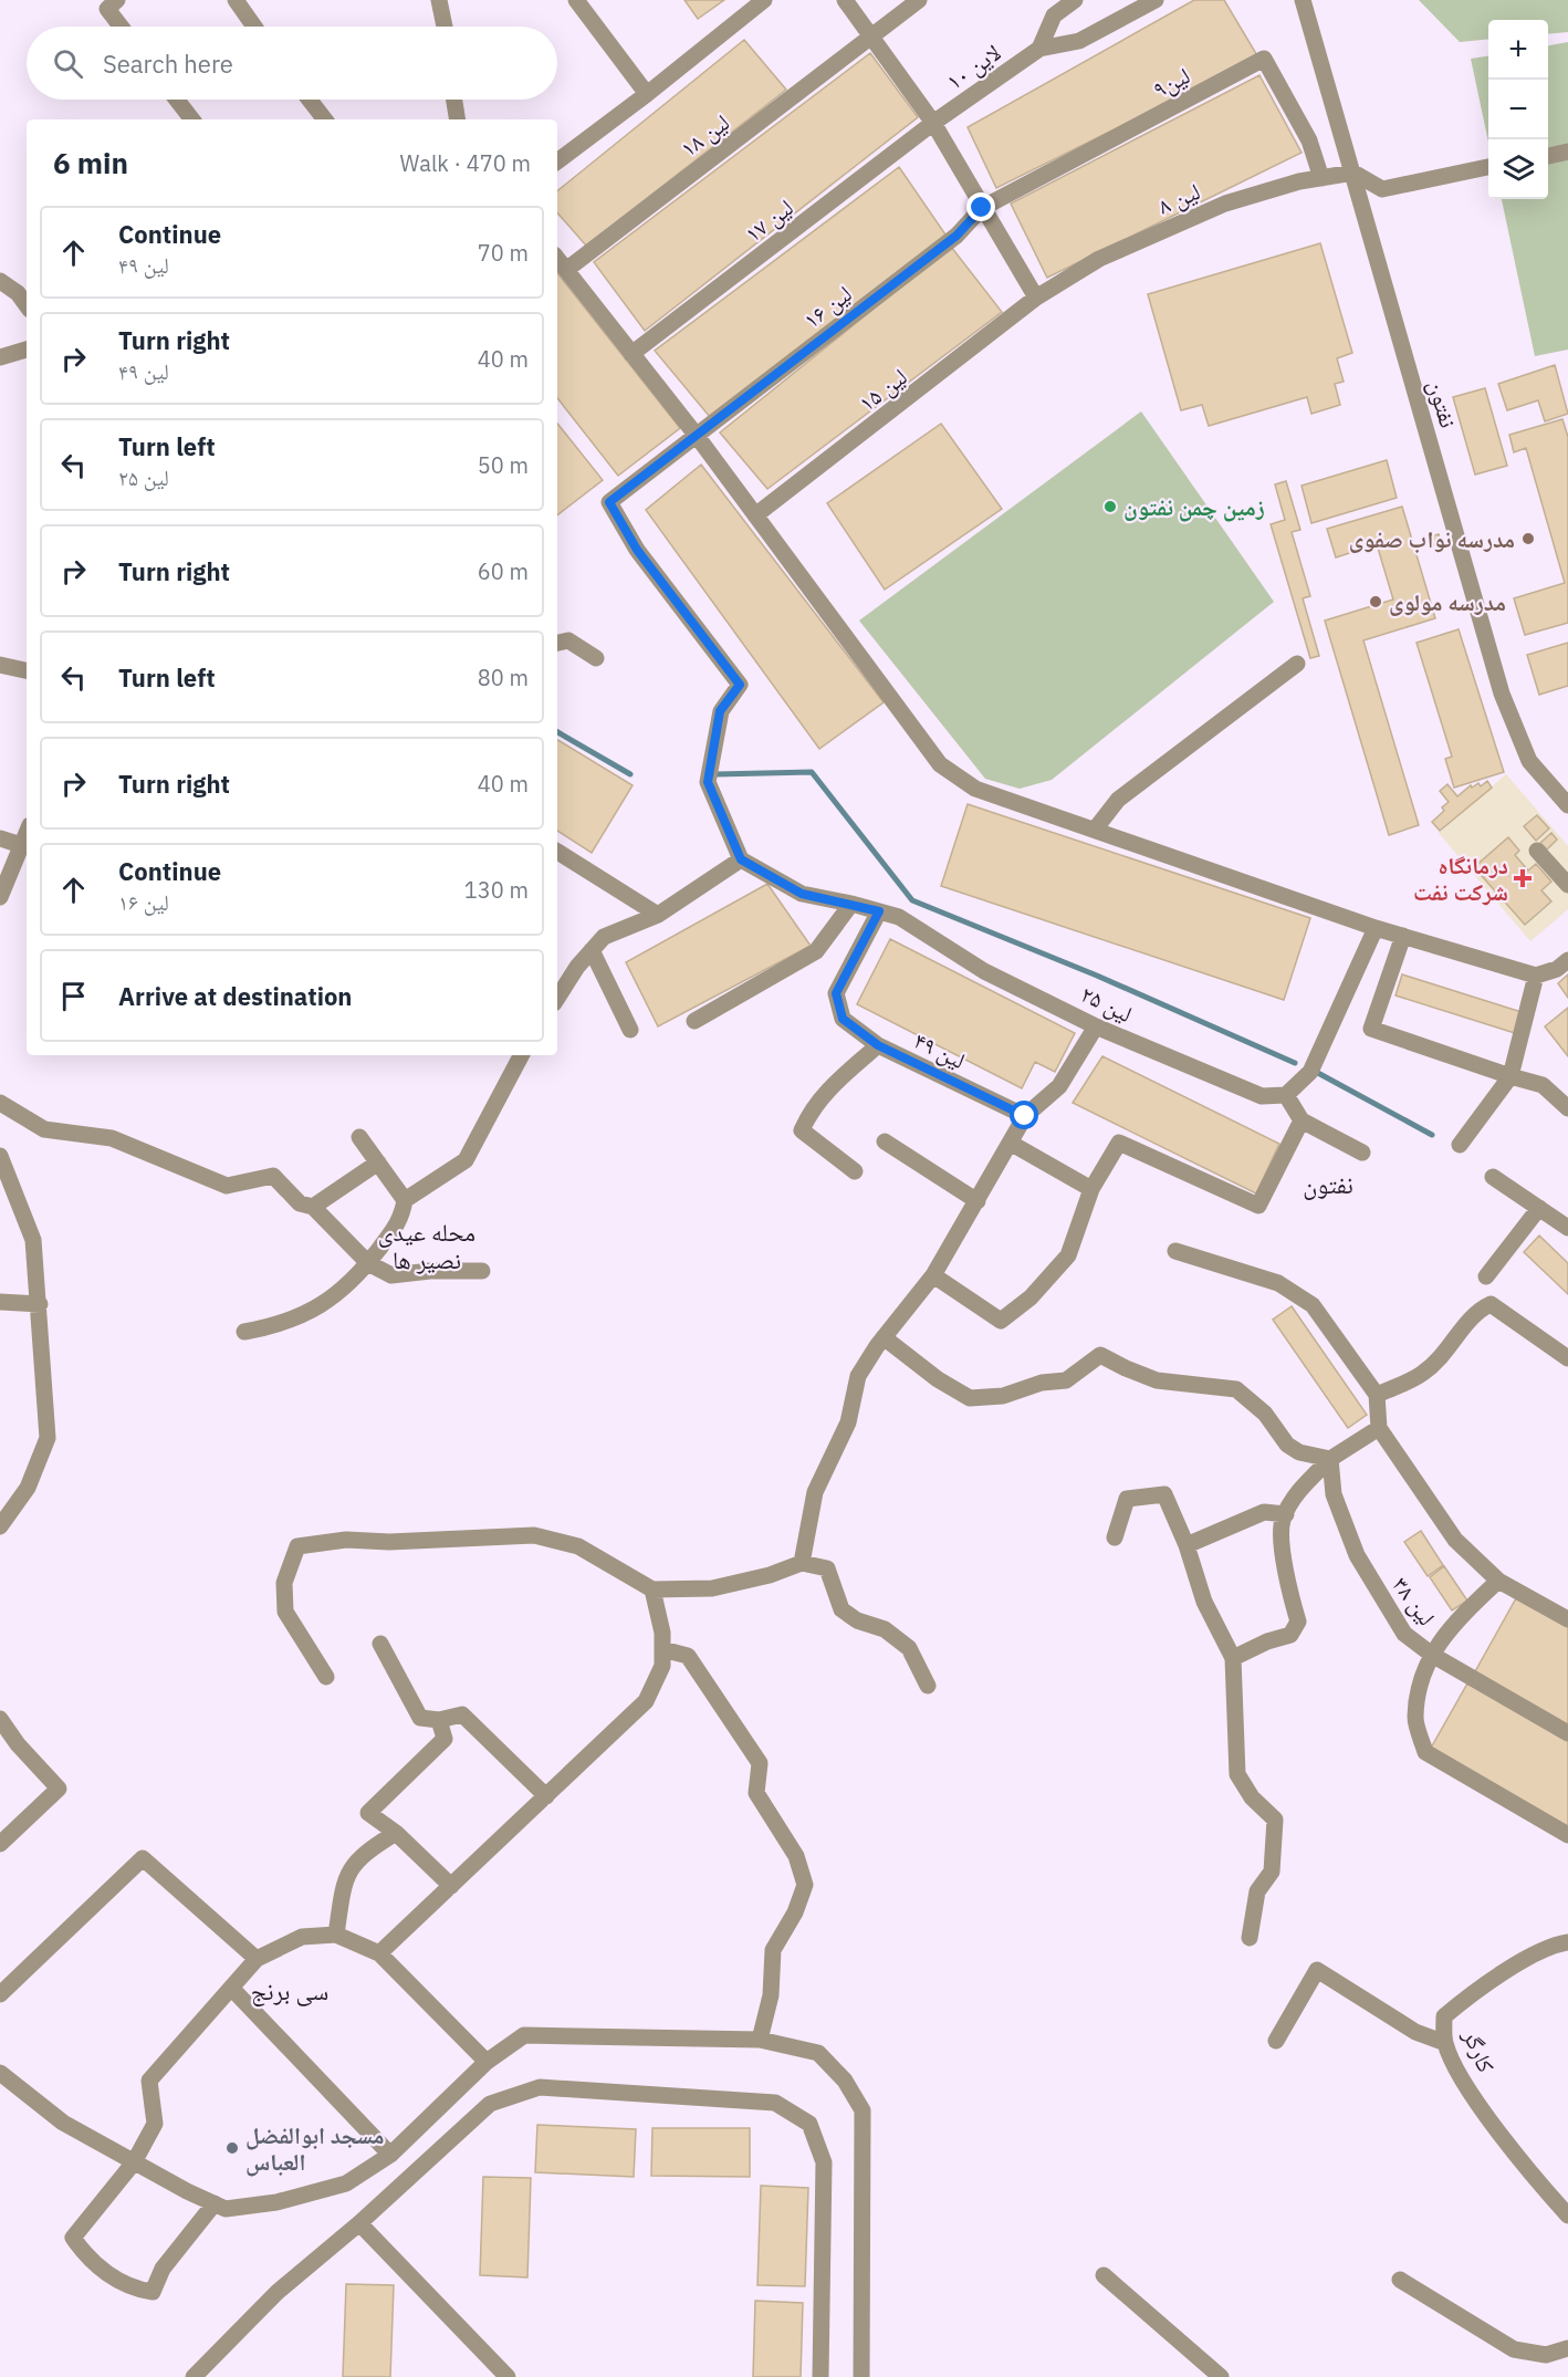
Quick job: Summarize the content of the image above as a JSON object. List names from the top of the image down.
{
  "streets": {
    "street": [
      "لاین ۱۰",
      "لین۹",
      "لین ۱۸",
      "لین ۸",
      "لین ۱۷",
      "لین ۱۶",
      "لین ۱۵",
      "نفتون",
      "لین ۲۵",
      "لین ۴۹",
      "لین ۳۸",
      "کارگر"
    ]
  },
  "crossings": [
    ["لاین ۱۰", "لین ۱۷"],
    ["لین۹", "لین ۸"],
    ["لین۹", "لین ۱۶"],
    ["لین ۸", "لین ۱۵"],
    ["لین ۸", "نفتون"],
    ["لین ۱۶", "لین ۲۵"],
    ["لین ۲۵", "لین ۴۹"]
  ],
  "districts": ["نفتون", "محله عیدی نصیر ها", "سی برنج"],
  "places": {
    "other": [
      "زمین چمن نفتون",
      "مدرسه نواب صفوی",
      "مدرسه مولوی",
      "مسجد ابوالفضل العباس"
    ],
    "health": ["درمانگاه شرکت نفت"]
  },
  "page": {
    "map_buttons": ["+", "−"],
    "search": "Search here",
    "heading": ["6 min", "Walk · 470 m"],
    "list": [
      ["Continue", "لین ۴۹", "70 m"],
      ["Turn right", "لین ۴۹", "40 m"],
      ["Turn left", "لین ۲۵", "50 m"],
      ["Turn right", "60 m"],
      ["Turn left", "80 m"],
      ["Turn right", "40 m"],
      ["Continue", "لین ۱۶", "130 m"],
      "Arrive at destination"
    ]
  }
}
